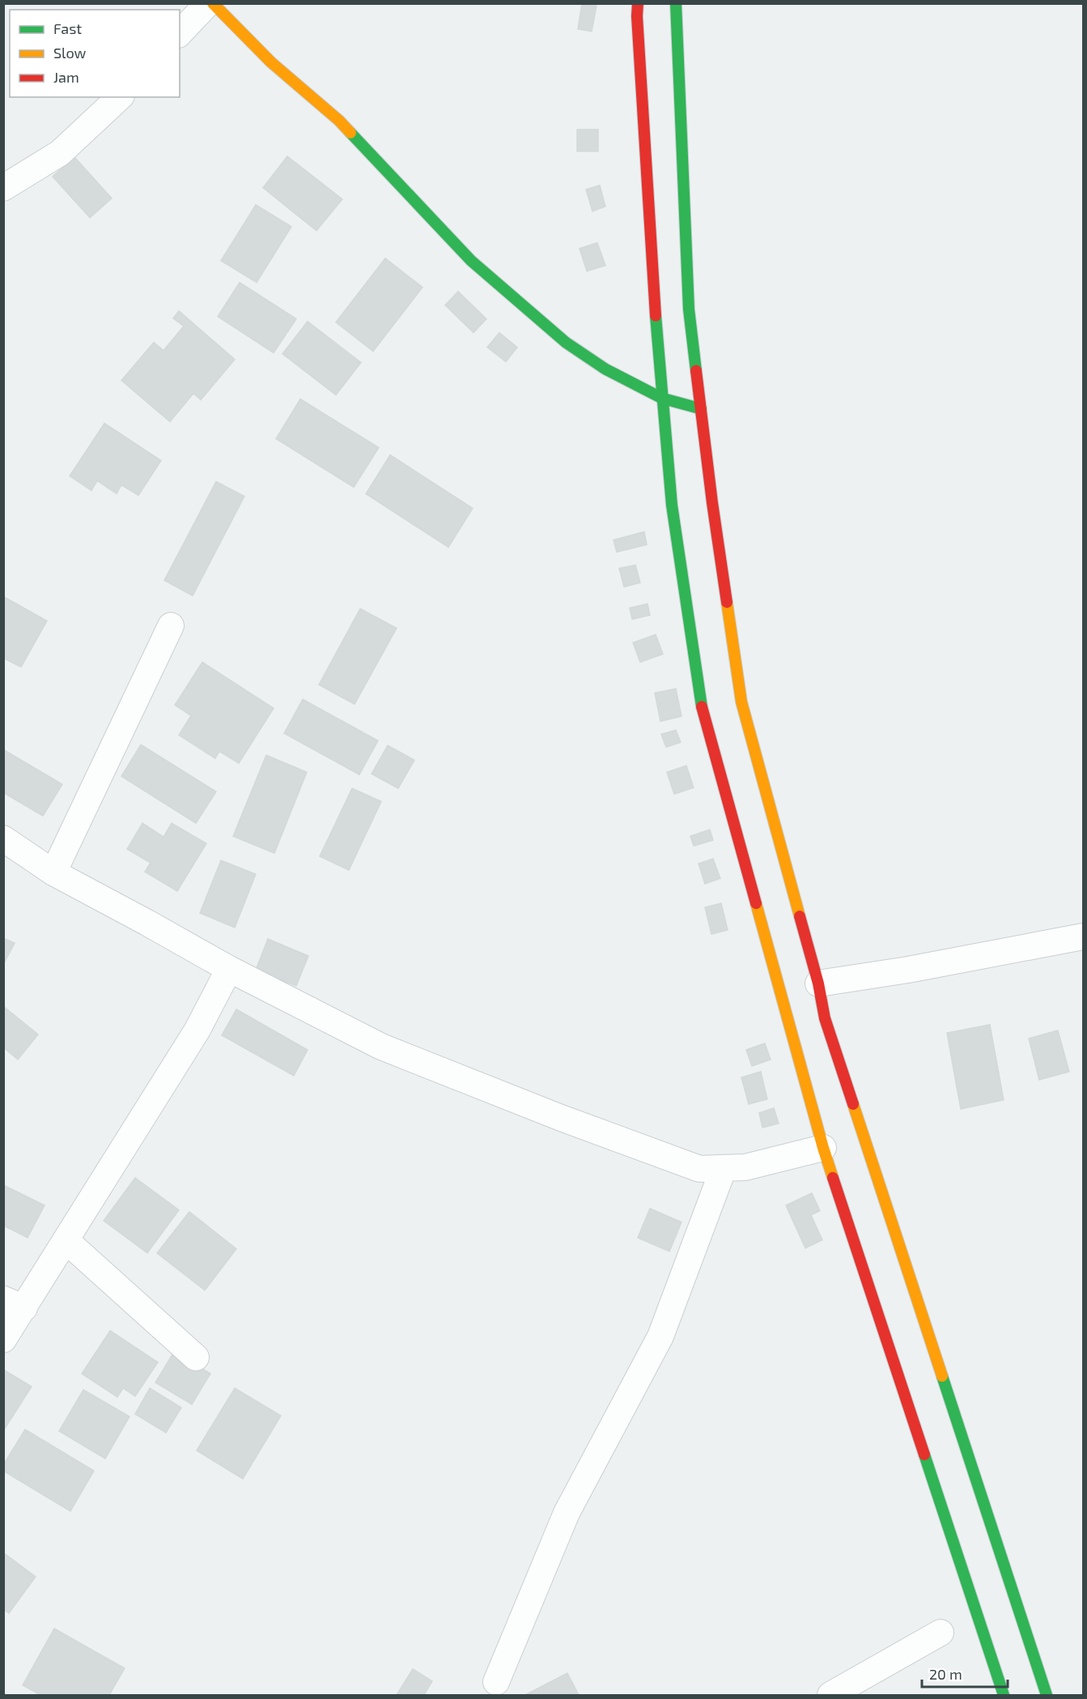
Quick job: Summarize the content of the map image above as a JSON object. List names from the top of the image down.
{
  "legend": ["Fast", "Slow", "Jam"],
  "scale_bar": "20 m"
}
